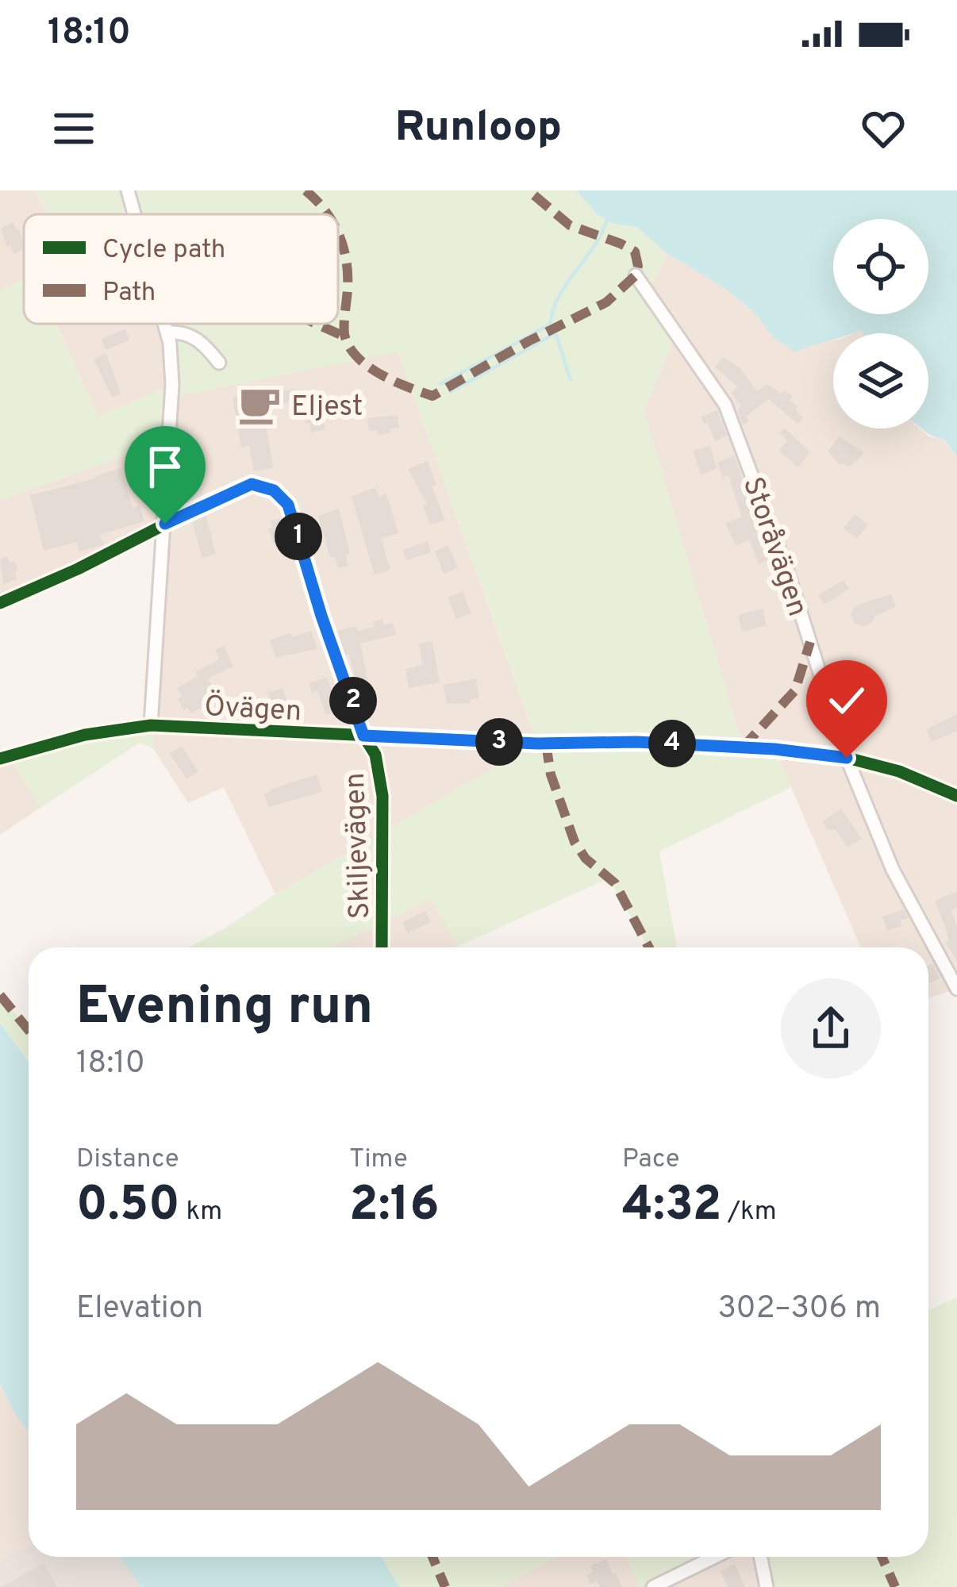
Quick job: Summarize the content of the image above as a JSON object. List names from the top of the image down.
{
  "streets": {
    "street": ["Storåvägen", "Övägen", "Skiljevägen"]
  },
  "crossings": [
    ["Storåvägen", "Övägen"],
    ["Övägen", "Skiljevägen"]
  ],
  "places": {
    "cafe": ["Eljest"]
  },
  "legend": ["Cycle path", "Path"],
  "page": {
    "status": "18:10",
    "header": "Runloop",
    "pins": [
      "1",
      "2",
      "3",
      "4"
    ],
    "heading": ["Evening run", "18:10"],
    "stats": [
      ["Distance", "0.50 km"],
      ["Time", "2:16"],
      ["Pace", "4:32 /km"]
    ],
    "chart": ["Elevation", "302–306 m"]
  }
}
